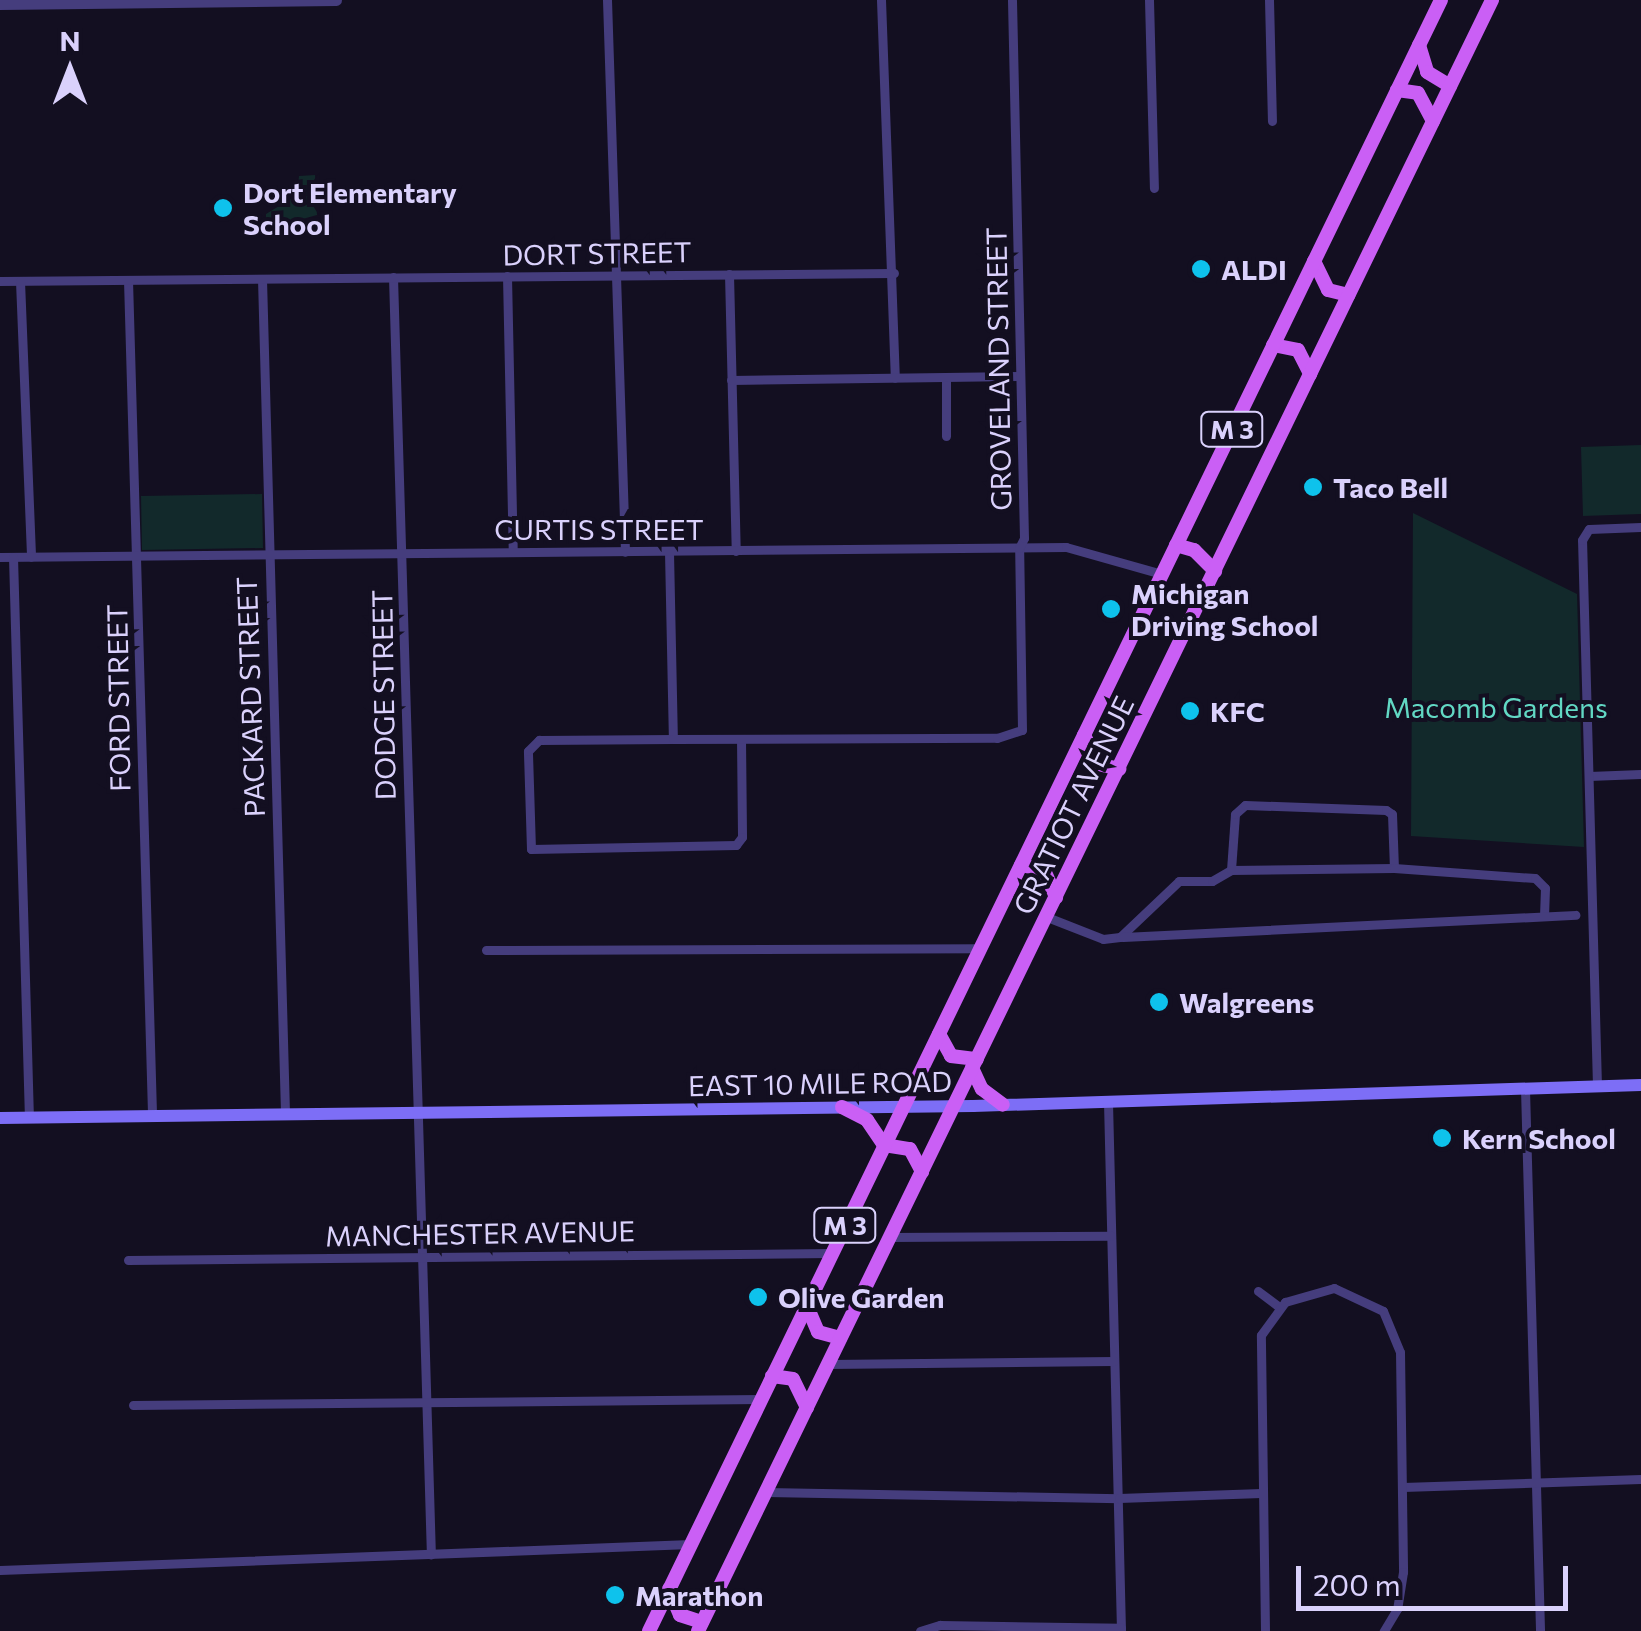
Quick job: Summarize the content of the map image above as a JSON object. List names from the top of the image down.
{
  "streets": {
    "main road": ["M 3", "GRATIOT AVENUE", "EAST 10 MILE ROAD"],
    "street": [
      "DORT STREET",
      "GROVELAND STREET",
      "CURTIS STREET",
      "DODGE STREET",
      "PACKARD STREET",
      "FORD STREET",
      "MANCHESTER AVENUE"
    ]
  },
  "crossings": [
    ["DORT STREET", "DODGE STREET"],
    ["DORT STREET", "PACKARD STREET"],
    ["DORT STREET", "FORD STREET"],
    ["GROVELAND STREET", "CURTIS STREET"],
    ["CURTIS STREET", "DODGE STREET"],
    ["CURTIS STREET", "PACKARD STREET"],
    ["CURTIS STREET", "FORD STREET"],
    ["CURTIS STREET", "GRATIOT AVENUE"],
    ["DODGE STREET", "EAST 10 MILE ROAD"],
    ["DODGE STREET", "MANCHESTER AVENUE"],
    ["PACKARD STREET", "EAST 10 MILE ROAD"],
    ["FORD STREET", "EAST 10 MILE ROAD"],
    ["GRATIOT AVENUE", "EAST 10 MILE ROAD"],
    ["GRATIOT AVENUE", "MANCHESTER AVENUE"]
  ],
  "parks": ["Macomb Gardens"],
  "places": [
    "Dort Elementary School",
    "ALDI",
    "Taco Bell",
    "Michigan Driving School",
    "KFC",
    "Walgreens",
    "Kern School",
    "Olive Garden",
    "Marathon"
  ],
  "scale_bar": "200 m",
  "north": "top"
}
